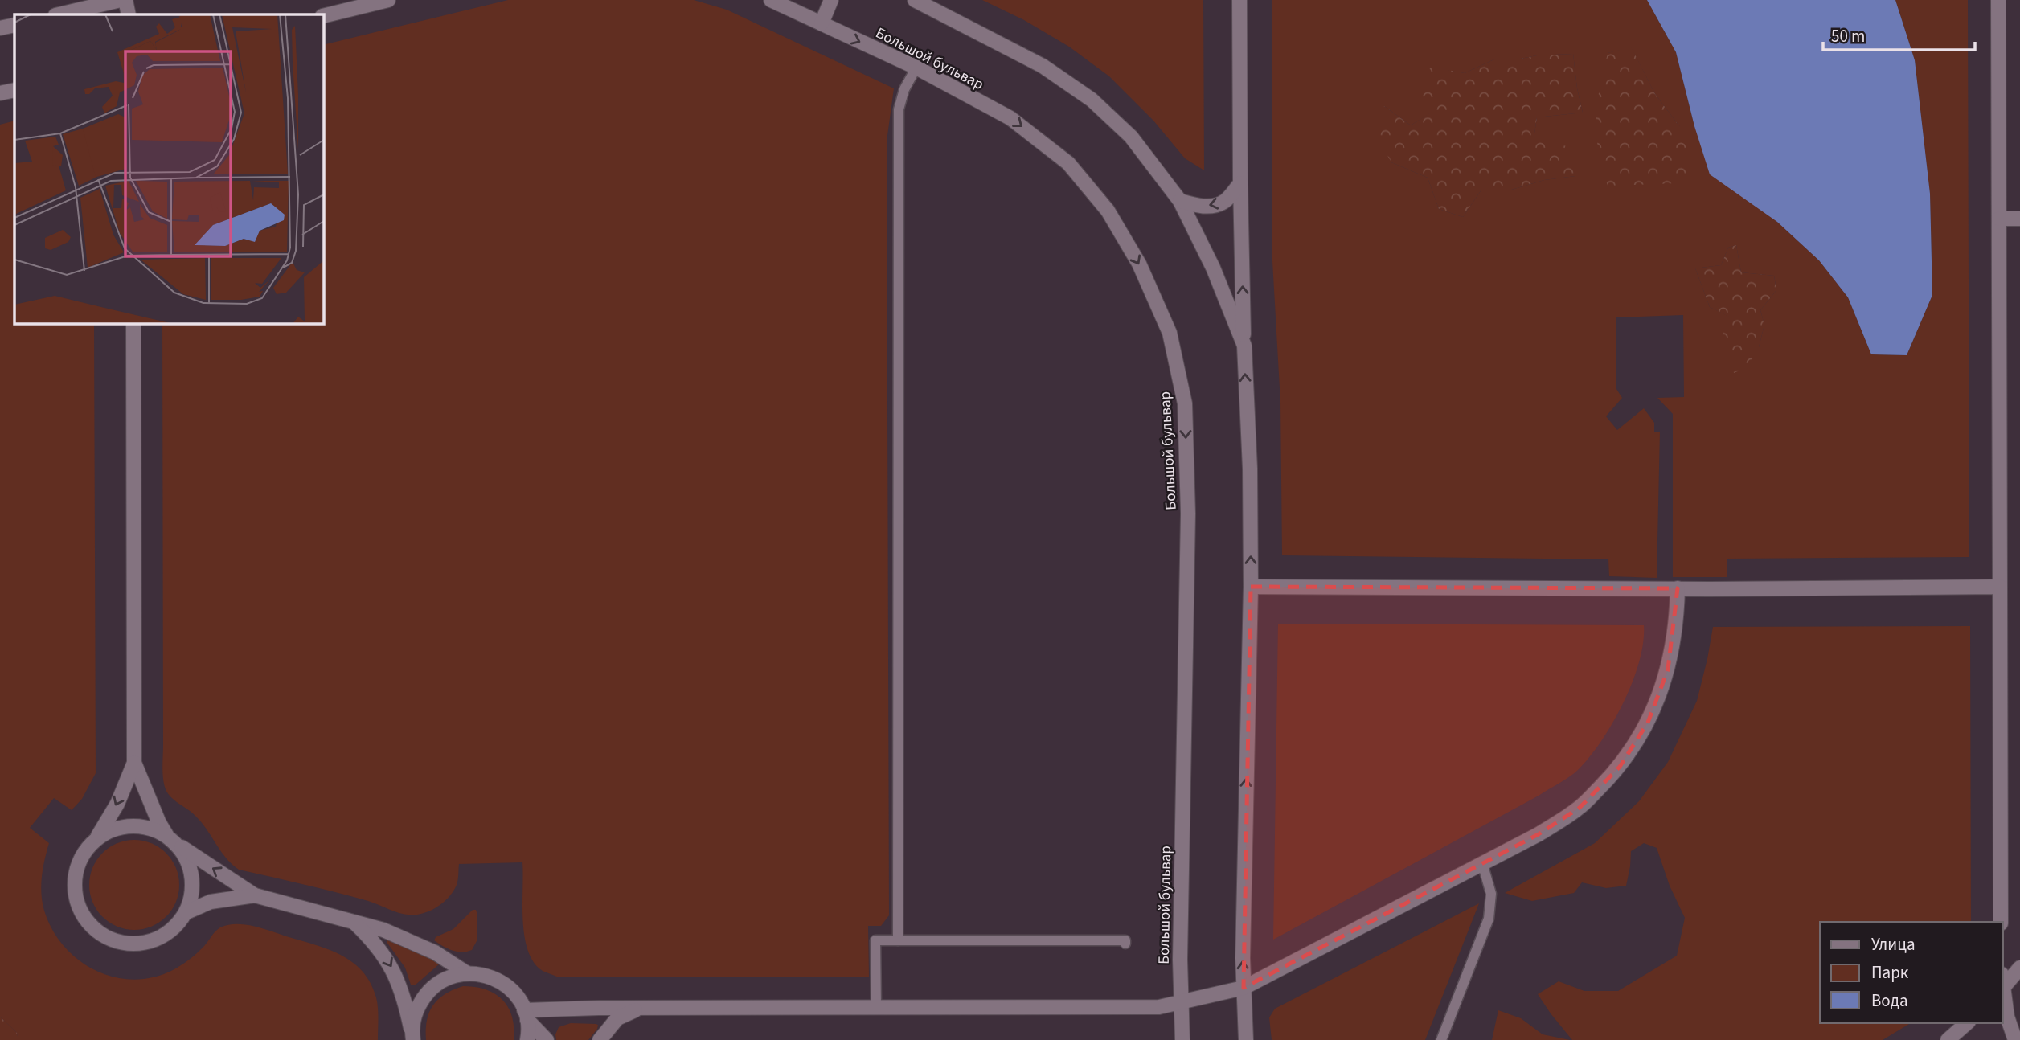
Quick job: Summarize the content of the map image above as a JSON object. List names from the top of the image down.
{
  "streets": {
    "street": ["Большой бульвар"]
  },
  "legend": ["Улица", "Парк", "Вода"],
  "scale_bar": "50 m"
}
